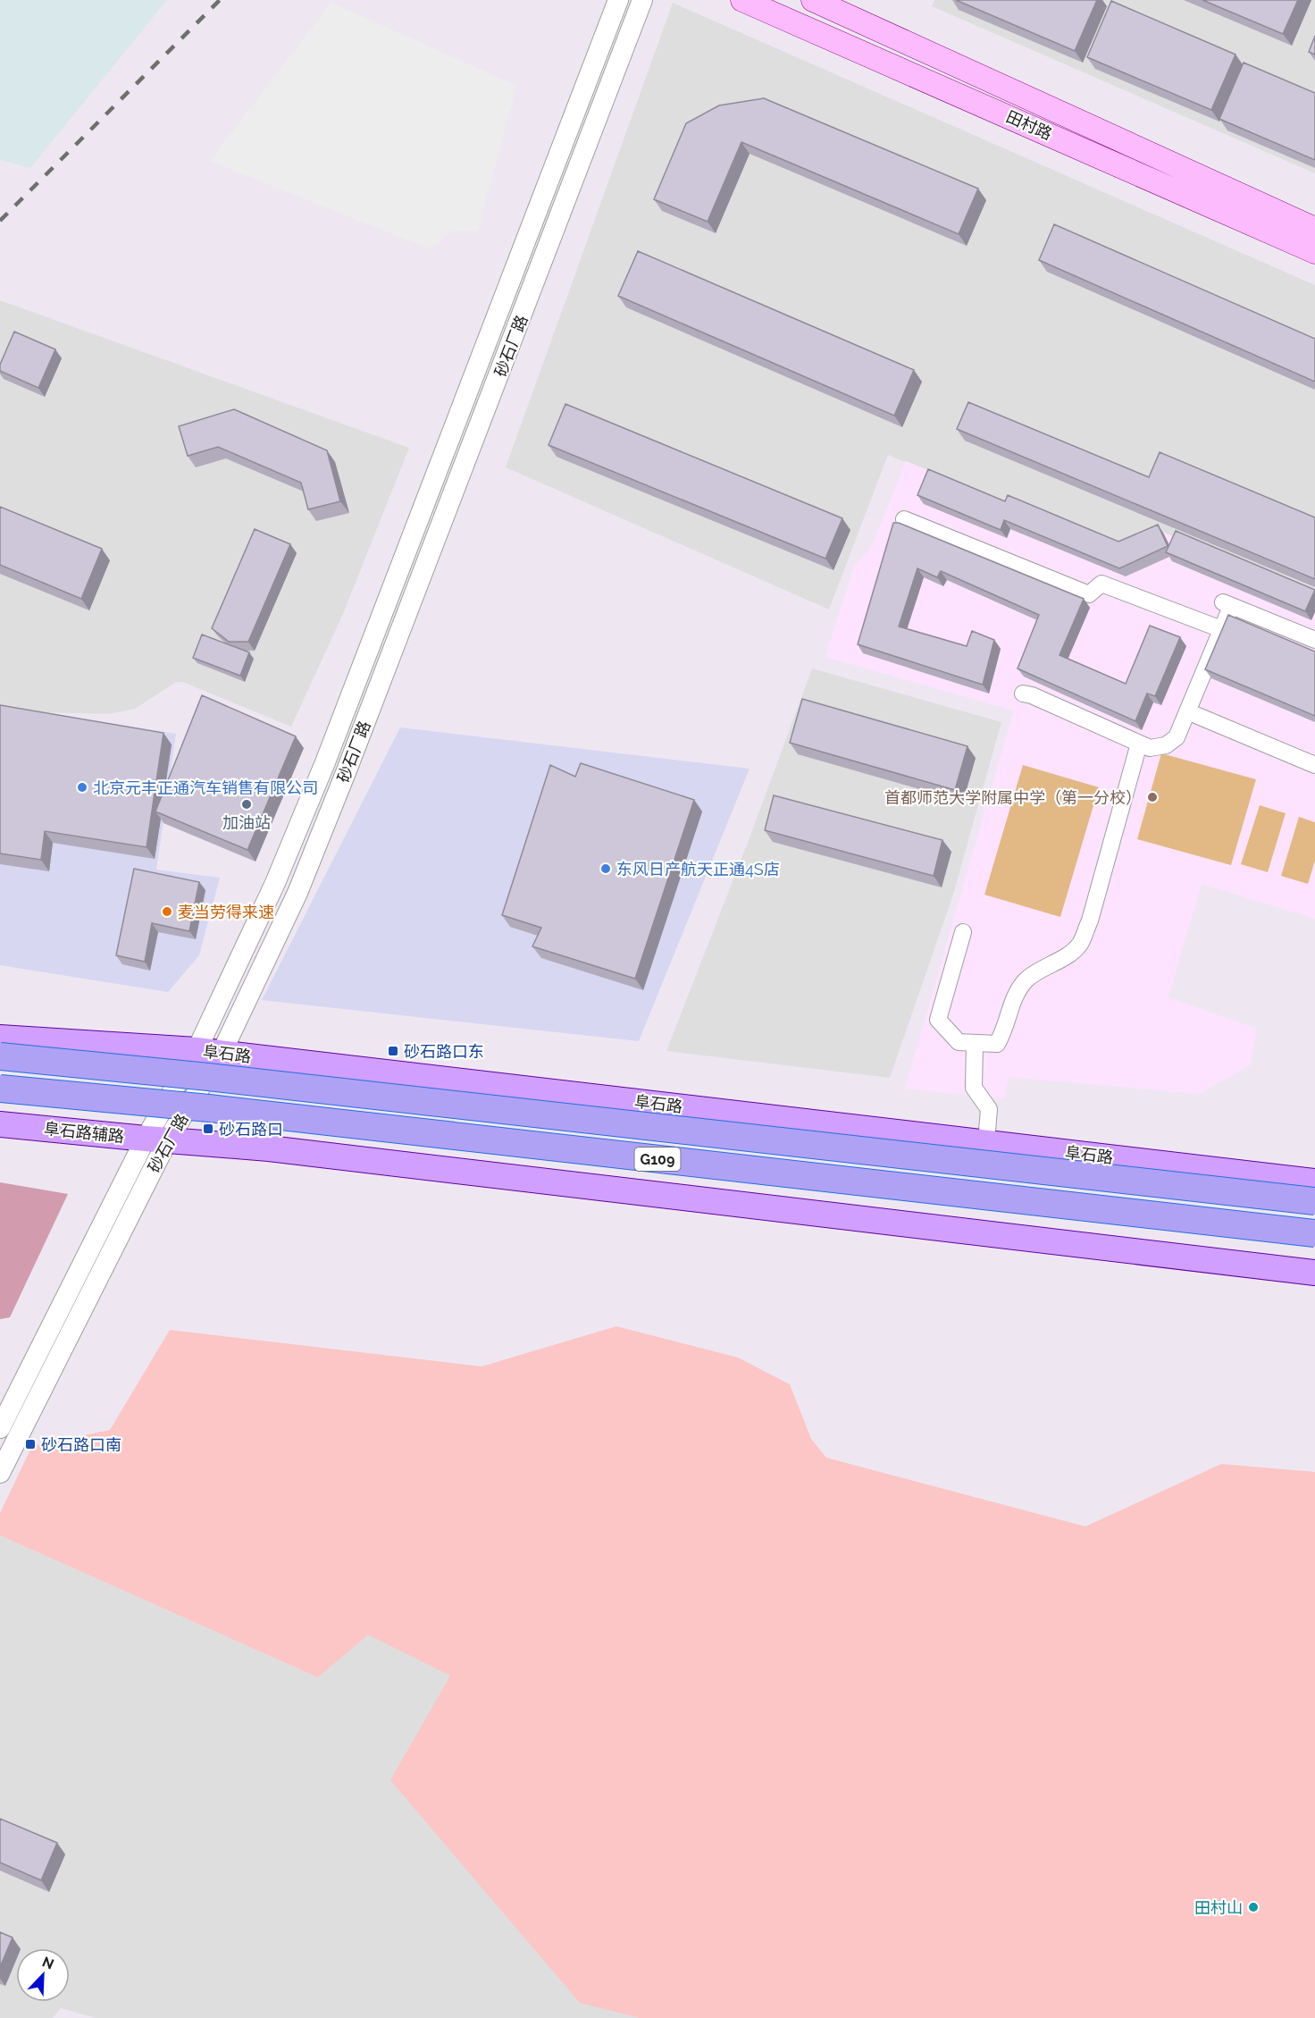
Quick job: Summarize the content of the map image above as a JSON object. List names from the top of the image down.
{
  "streets": {
    "highway": ["阜石路", "G109"],
    "main road": ["田村路", "阜石路辅路"],
    "street": ["砂石厂路"]
  },
  "crossings": [
    ["砂石厂路", "阜石路"],
    ["砂石厂路", "阜石路辅路"]
  ],
  "places": {
    "other": [
      "北京元丰正通汽车销售有限公司",
      "首都师范大学附属中学（第一分校）",
      "加油站",
      "东风日产航天正通4S店",
      "麦当劳得来速",
      "田村山"
    ],
    "transit": ["砂石路口东", "砂石路口", "砂石路口南"]
  },
  "north": "top right"
}
